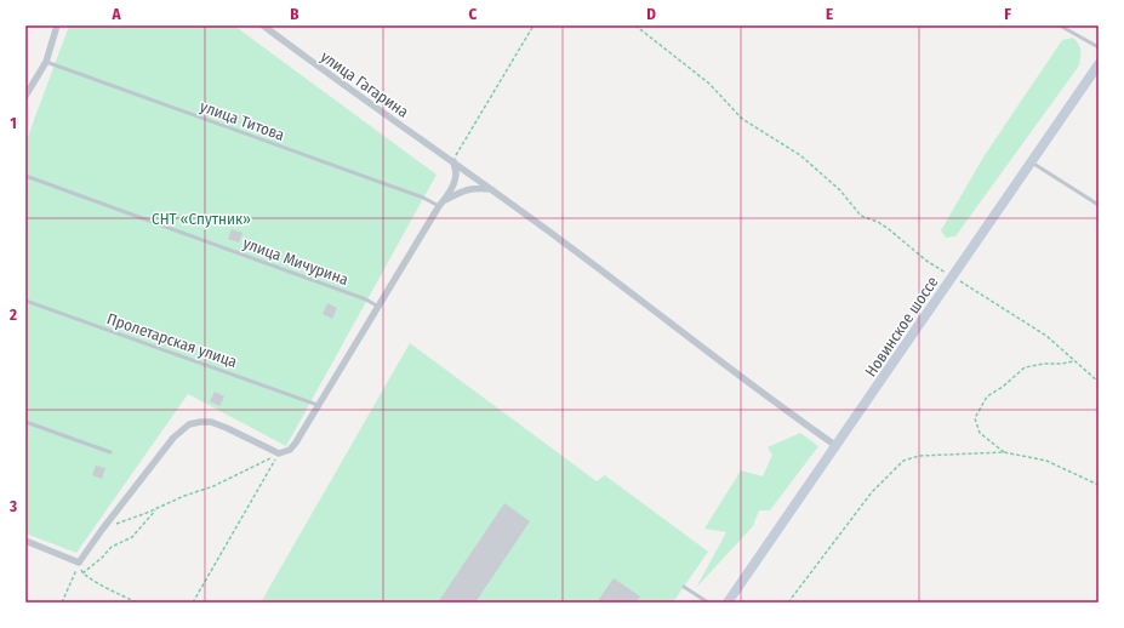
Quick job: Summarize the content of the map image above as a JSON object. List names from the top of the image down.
{
  "streets": {
    "main road": ["Новинское шоссе"],
    "street": ["улица Гагарина"],
    "lane": ["улица Титова", "улица Мичурина", "Пролетарская улица"]
  },
  "crossings": [
    ["улица Гагарина", "Новинское шоссе"]
  ],
  "parks": ["СНТ «Спутник»"],
  "grid": {
    "columns": [
      "A",
      "B",
      "C",
      "D",
      "E",
      "F"
    ],
    "rows": ["1", "2", "3"]
  }
}
